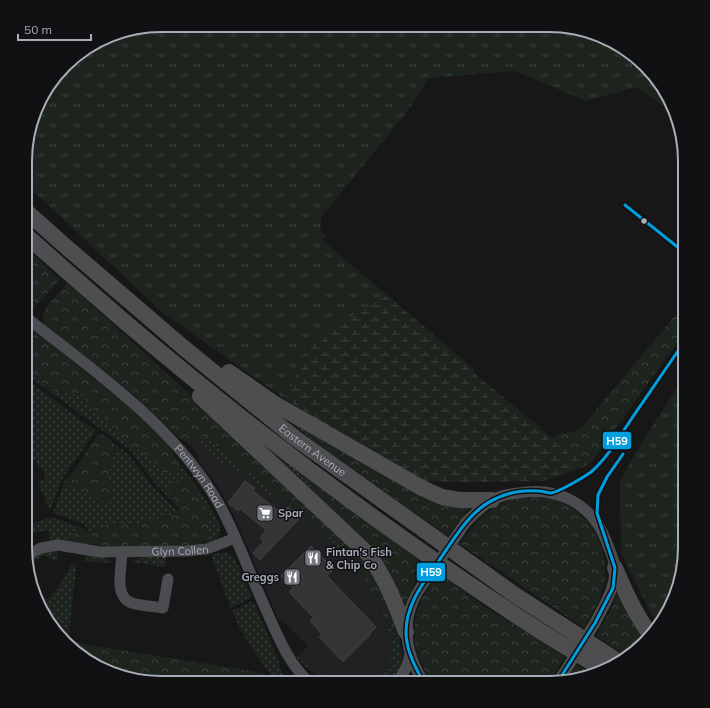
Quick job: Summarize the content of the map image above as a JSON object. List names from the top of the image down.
{
  "streets": {
    "highway": ["Eastern Avenue"],
    "street": ["Pentwyn Road", "Glyn Collen"]
  },
  "crossings": [
    ["Pentwyn Road", "Glyn Collen"]
  ],
  "places": {
    "supermarket": ["Spar"],
    "restaurant": ["Fintan's Fish & Chip Co", "Greggs"]
  },
  "lines": ["transit line H59"],
  "scale_bar": "50 m"
}
